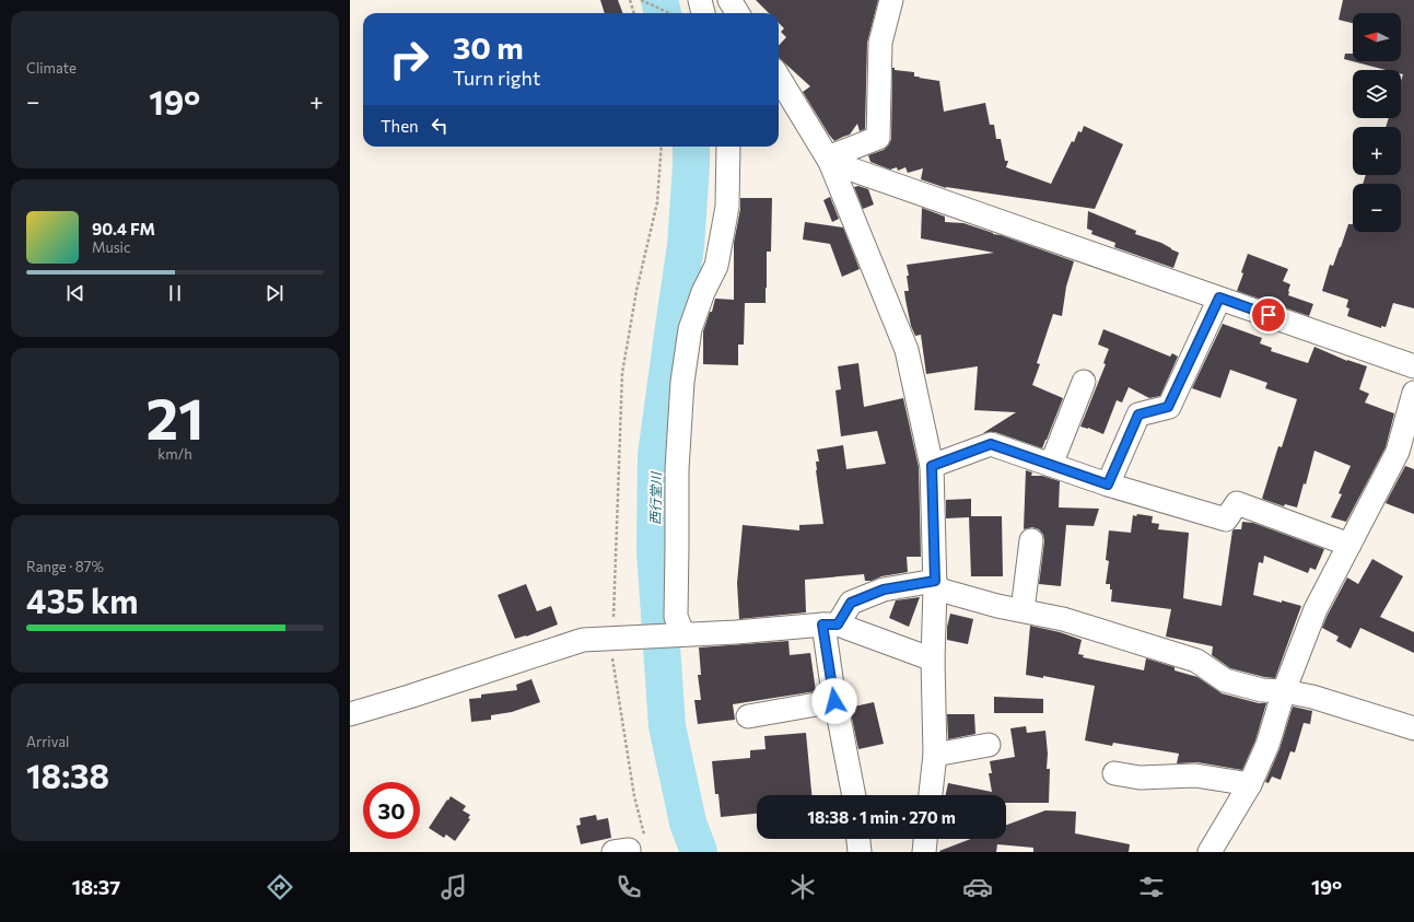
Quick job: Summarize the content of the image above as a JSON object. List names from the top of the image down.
{
  "water": ["西行堂川"],
  "north": "left",
  "page": {
    "tile": [
      "Climate",
      ["21", "km/h"],
      ["Range · 87%", "435 km"],
      ["Arrival", "18:38"]
    ],
    "map_buttons": ["+", "−"],
    "turn": ["30 m", "Turn right"],
    "heat": ["−", "19°", "+"],
    "then": "Then",
    "song": ["90.4 FM", "Music"],
    "limit": "30",
    "trip": "18:38 · 1 min · 270 m",
    "tabs": ["18:37", "19°"]
  }
}
